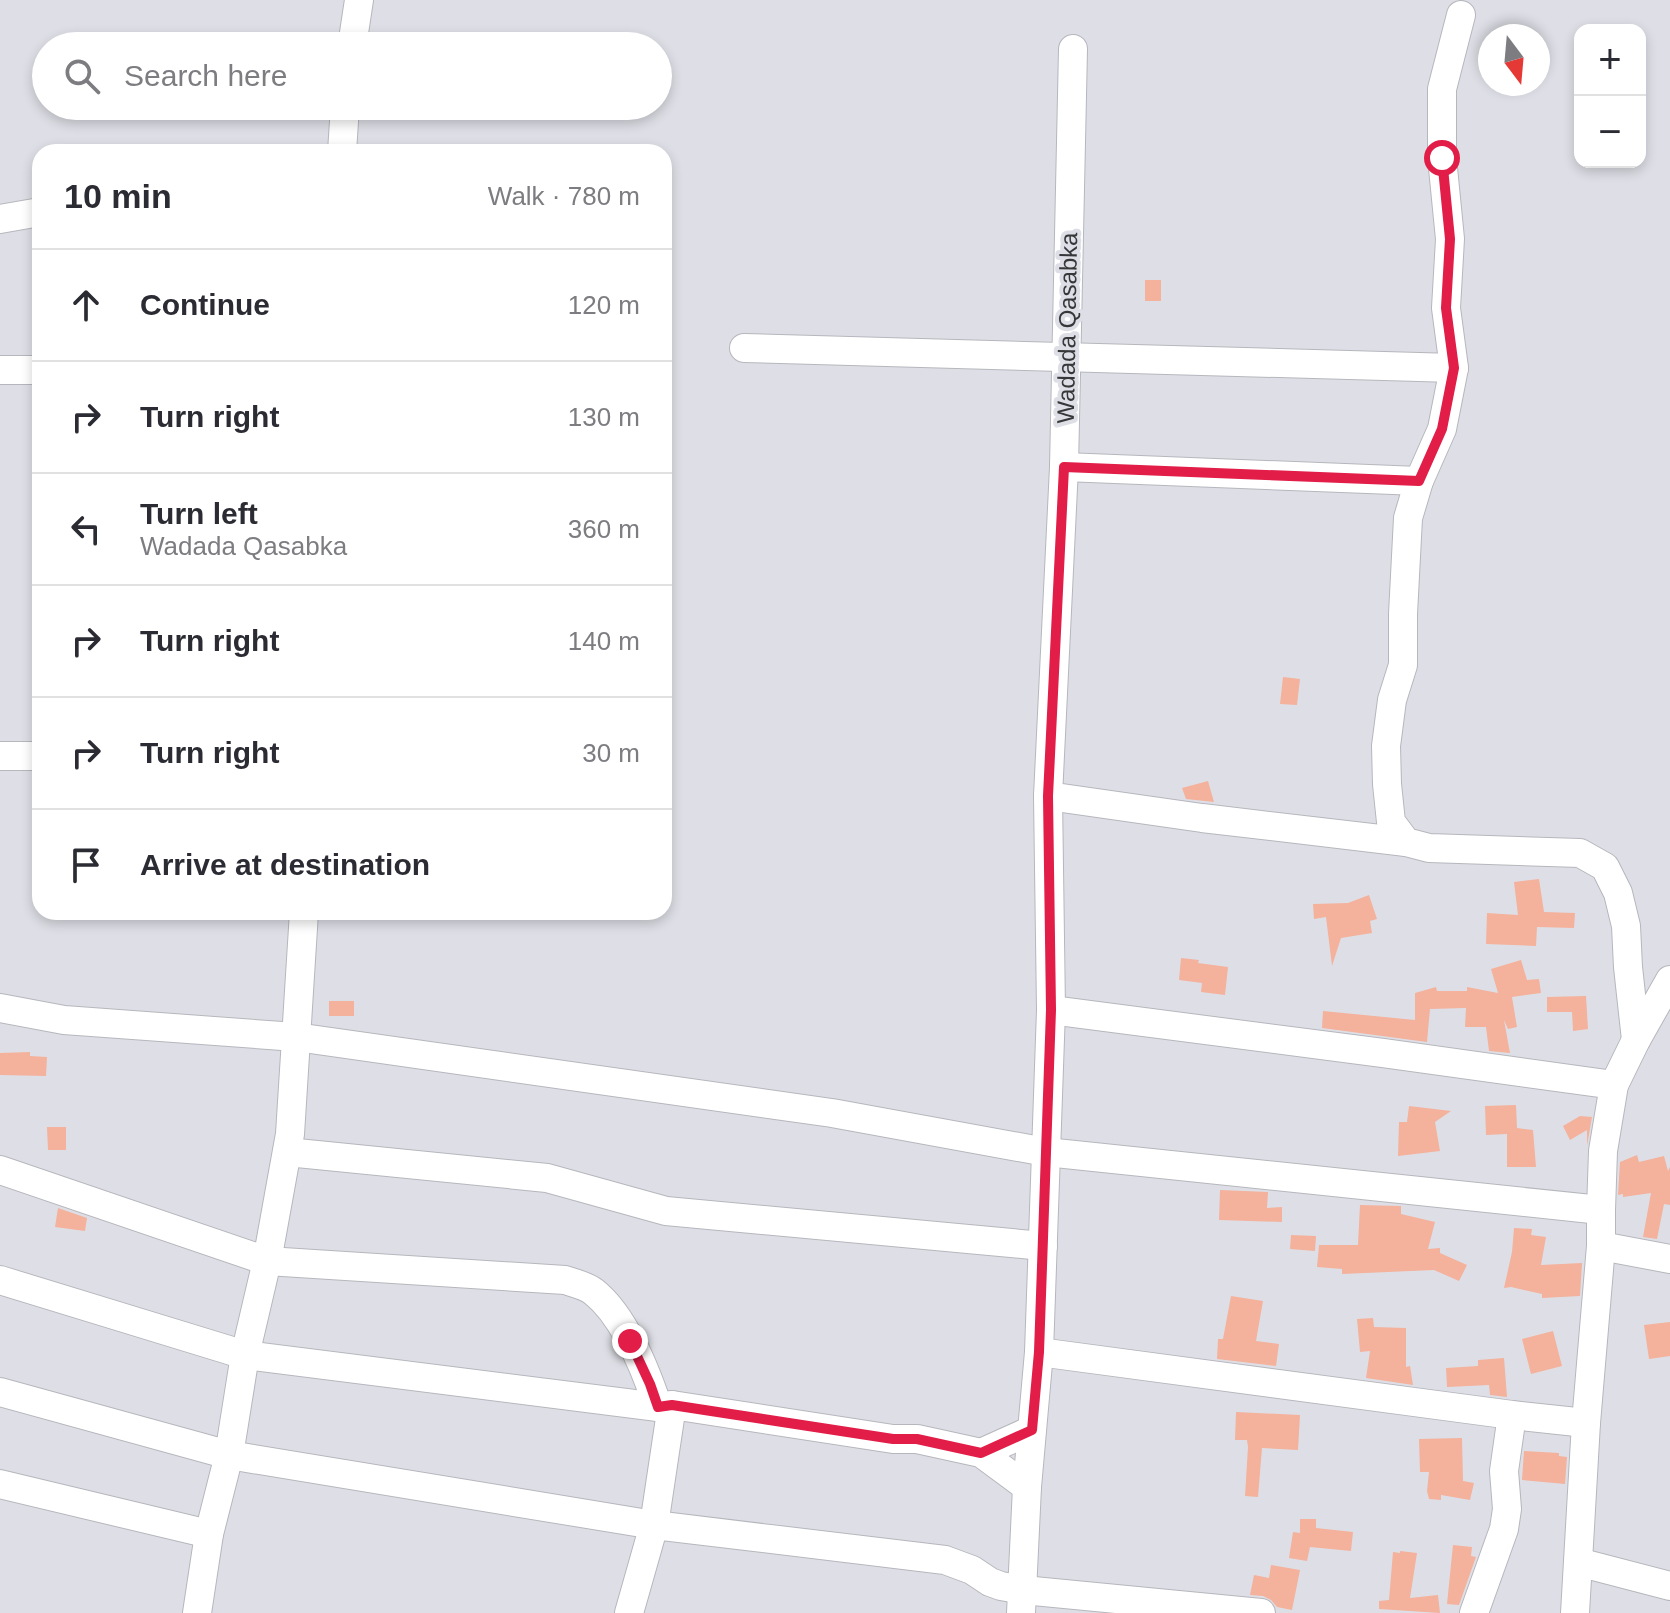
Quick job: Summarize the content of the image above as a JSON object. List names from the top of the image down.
{
  "streets": {
    "street": ["Wadada Qasabka"]
  },
  "north": "bottom",
  "page": {
    "map_buttons": ["+", "−"],
    "search": "Search here",
    "heading": ["10 min", "Walk · 780 m"],
    "list": [
      ["Continue", "120 m"],
      ["Turn right", "130 m"],
      ["Turn left", "Wadada Qasabka", "360 m"],
      ["Turn right", "140 m"],
      ["Turn right", "30 m"],
      "Arrive at destination"
    ]
  }
}
